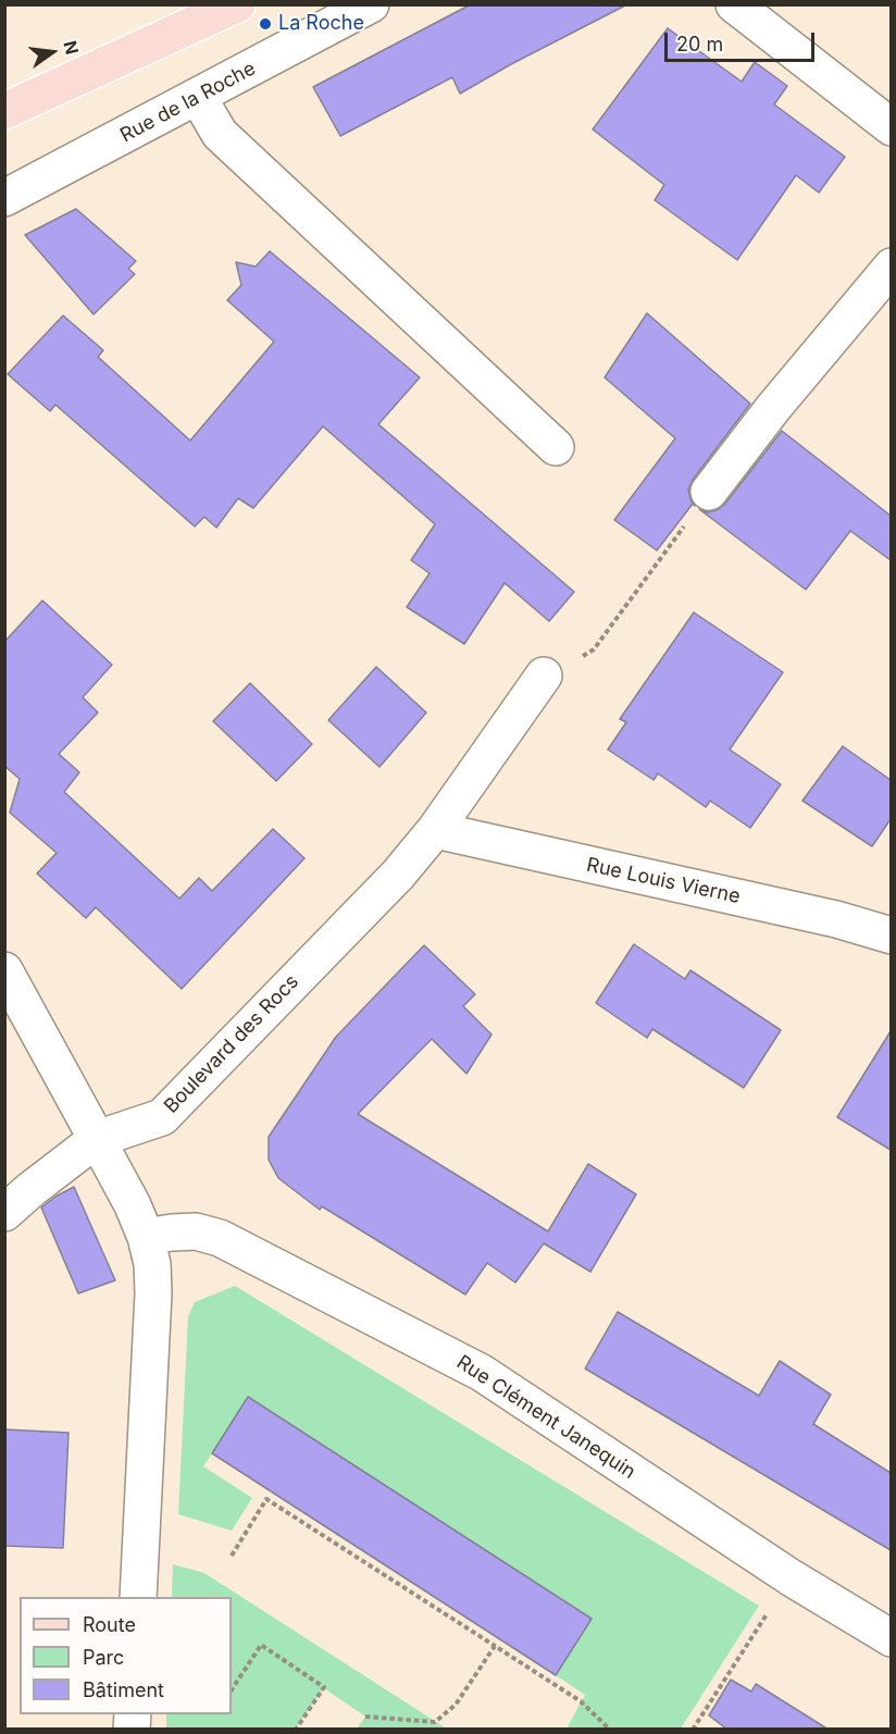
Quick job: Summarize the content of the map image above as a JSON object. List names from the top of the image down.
{
  "streets": {
    "street": [
      "Rue de la Roche",
      "Rue Louis Vierne",
      "Boulevard des Rocs",
      "Rue Clément Janequin"
    ]
  },
  "crossings": [
    ["Rue Louis Vierne", "Boulevard des Rocs"]
  ],
  "places": ["La Roche"],
  "legend": ["Route", "Parc", "Bâtiment"],
  "scale_bar": "20 m",
  "north": "right"
}
